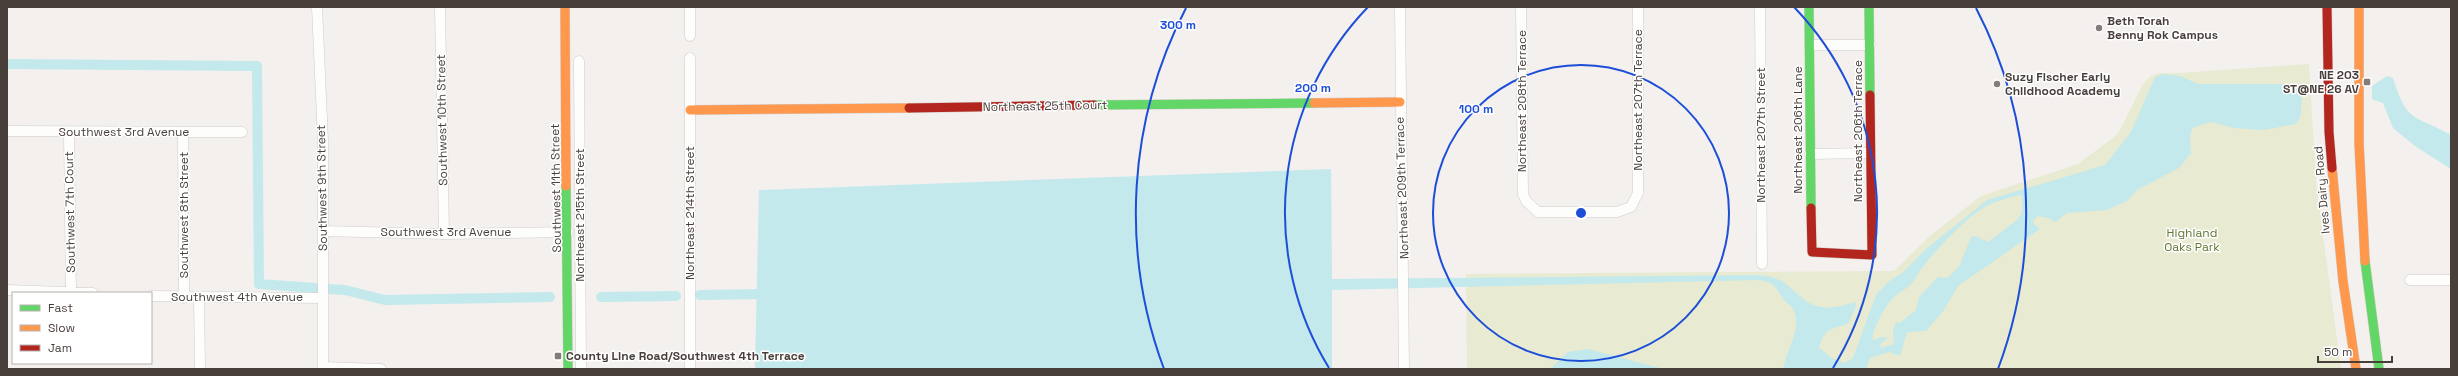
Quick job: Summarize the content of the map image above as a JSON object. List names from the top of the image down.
{
  "streets": {
    "street": [
      "Northeast 207th Terrace",
      "Northeast 208th Terrace",
      "Northeast 25th Court",
      "Southwest 10th Street",
      "Northeast 206th Lane",
      "Northeast 206th Terrace",
      "Southwest 3rd Avenue",
      "Northeast 207th Street",
      "Southwest 9th Street",
      "Southwest 11th Street",
      "Northeast 209th Terrace",
      "Ives Dairy Road",
      "Southwest 7th Court",
      "Northeast 214th Street",
      "Southwest 8th Street",
      "Northeast 215th Street",
      "Southwest 4th Avenue"
    ]
  },
  "crossings": [
    ["Northeast 207th Terrace", "Northeast 208th Terrace"],
    ["Northeast 25th Court", "Northeast 209th Terrace"],
    ["Northeast 25th Court", "Northeast 214th Street"],
    ["Southwest 10th Street", "Southwest 3rd Avenue"],
    ["Northeast 206th Lane", "Northeast 206th Terrace"],
    ["Southwest 3rd Avenue", "Southwest 9th Street"],
    ["Southwest 3rd Avenue", "Southwest 11th Street"],
    ["Southwest 3rd Avenue", "Southwest 7th Court"],
    ["Southwest 3rd Avenue", "Southwest 8th Street"],
    ["Southwest 9th Street", "Southwest 4th Avenue"],
    ["Southwest 8th Street", "Southwest 4th Avenue"]
  ],
  "parks": ["Highland Oaks Park"],
  "places": {
    "other": ["Beth Torah Benny Rok Campus", "Suzy Fischer Early Childhood Academy"],
    "transit": ["NE 203 ST@NE 26 AV", "County Line Road/Southwest 4th Terrace"]
  },
  "legend": ["Fast", "Slow", "Jam"],
  "scale_bar": "50 m",
  "rings": ["300 m", "200 m", "100 m"]
}
